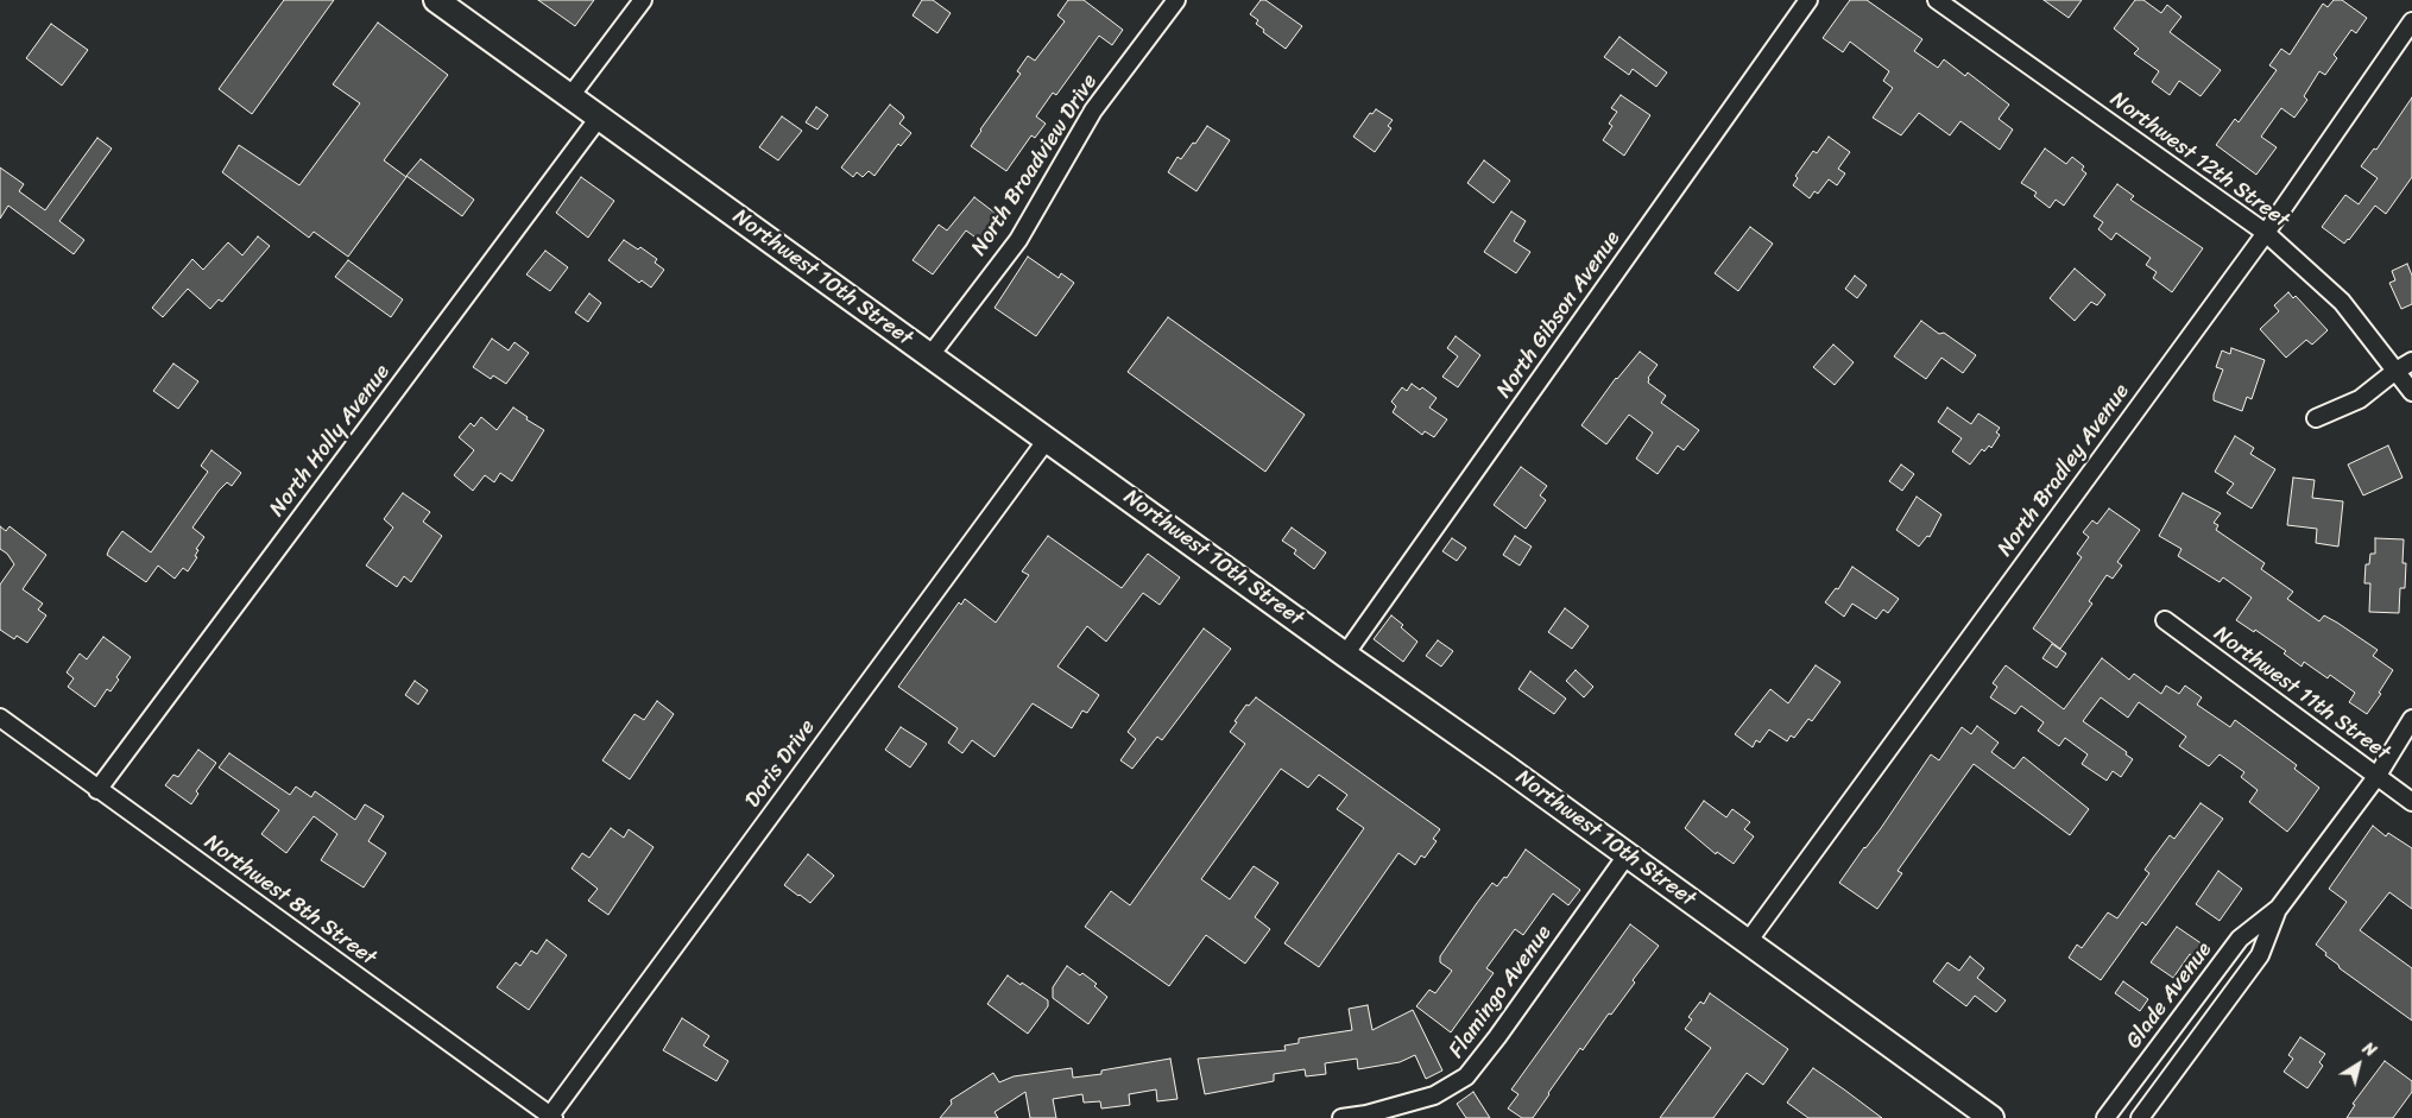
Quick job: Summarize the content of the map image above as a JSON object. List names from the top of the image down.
{
  "streets": {
    "main road": ["Northwest 10th Street"],
    "street": [
      "Northwest 12th Street",
      "North Broadview Drive",
      "North Gibson Avenue",
      "North Holly Avenue",
      "North Bradley Avenue",
      "Northwest 11th Street",
      "Doris Drive",
      "Northwest 8th Street",
      "Flamingo Avenue",
      "Glade Avenue"
    ]
  },
  "crossings": [
    ["Northwest 12th Street", "North Bradley Avenue"],
    ["North Broadview Drive", "Northwest 10th Street"],
    ["Northwest 10th Street", "North Gibson Avenue"],
    ["Northwest 10th Street", "North Holly Avenue"],
    ["Northwest 10th Street", "North Bradley Avenue"],
    ["Northwest 10th Street", "Doris Drive"],
    ["Northwest 10th Street", "Flamingo Avenue"],
    ["North Holly Avenue", "Northwest 8th Street"],
    ["Northwest 11th Street", "Glade Avenue"],
    ["Doris Drive", "Northwest 8th Street"]
  ],
  "north": "top right"
}
